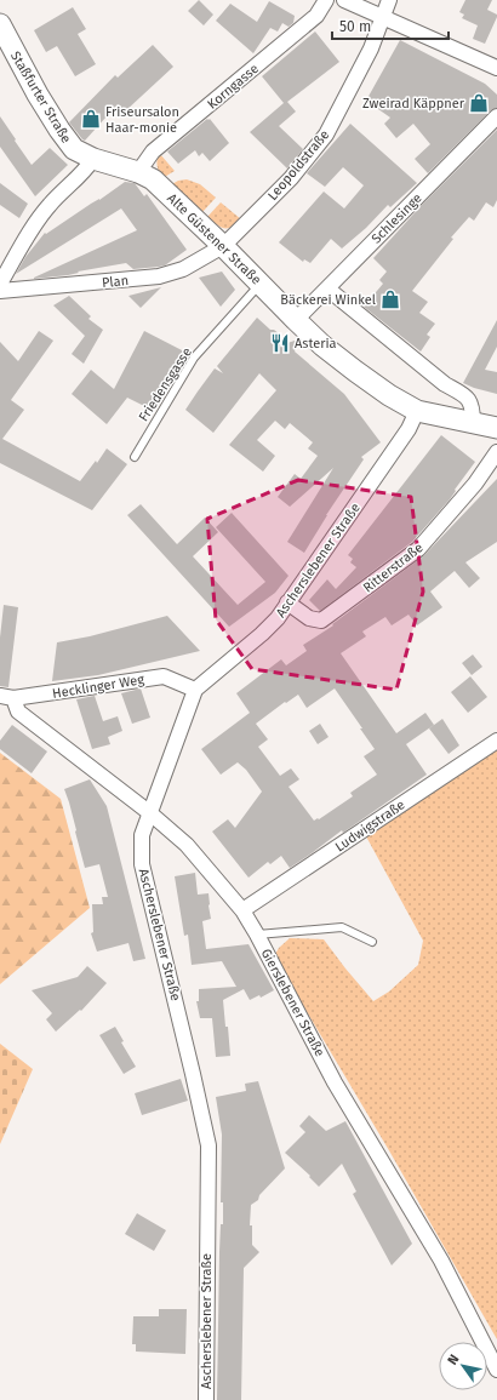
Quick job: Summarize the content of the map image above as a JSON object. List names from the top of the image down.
{
  "streets": {
    "main road": ["Staßfurter Straße", "Alte Güstener Straße"],
    "street": [
      "Korngasse",
      "Leopoldstraße",
      "Schlesinge",
      "Plan",
      "Ascherslebener Straße",
      "Ritterstraße",
      "Hecklinger Weg",
      "Ludwigstraße",
      "Gierslebener Straße"
    ],
    "lane": ["Friedensgasse"]
  },
  "crossings": [
    ["Korngasse", "Alte Güstener Straße"],
    ["Staßfurter Straße", "Alte Güstener Straße"],
    ["Leopoldstraße", "Alte Güstener Straße"],
    ["Leopoldstraße", "Plan"],
    ["Schlesinge", "Alte Güstener Straße"],
    ["Alte Güstener Straße", "Plan"],
    ["Alte Güstener Straße", "Friedensgasse"],
    ["Alte Güstener Straße", "Ascherslebener Straße"],
    ["Ascherslebener Straße", "Ritterstraße"],
    ["Ascherslebener Straße", "Hecklinger Weg"],
    ["Ascherslebener Straße", "Gierslebener Straße"],
    ["Hecklinger Weg", "Gierslebener Straße"],
    ["Ludwigstraße", "Gierslebener Straße"]
  ],
  "places": {
    "shop": ["Zweirad Käppner", "Friseursalon Haar-monie", "Bäckerei Winkel"],
    "restaurant": ["Asteria"]
  },
  "scale_bar": "50 m",
  "north": "top left"
}
